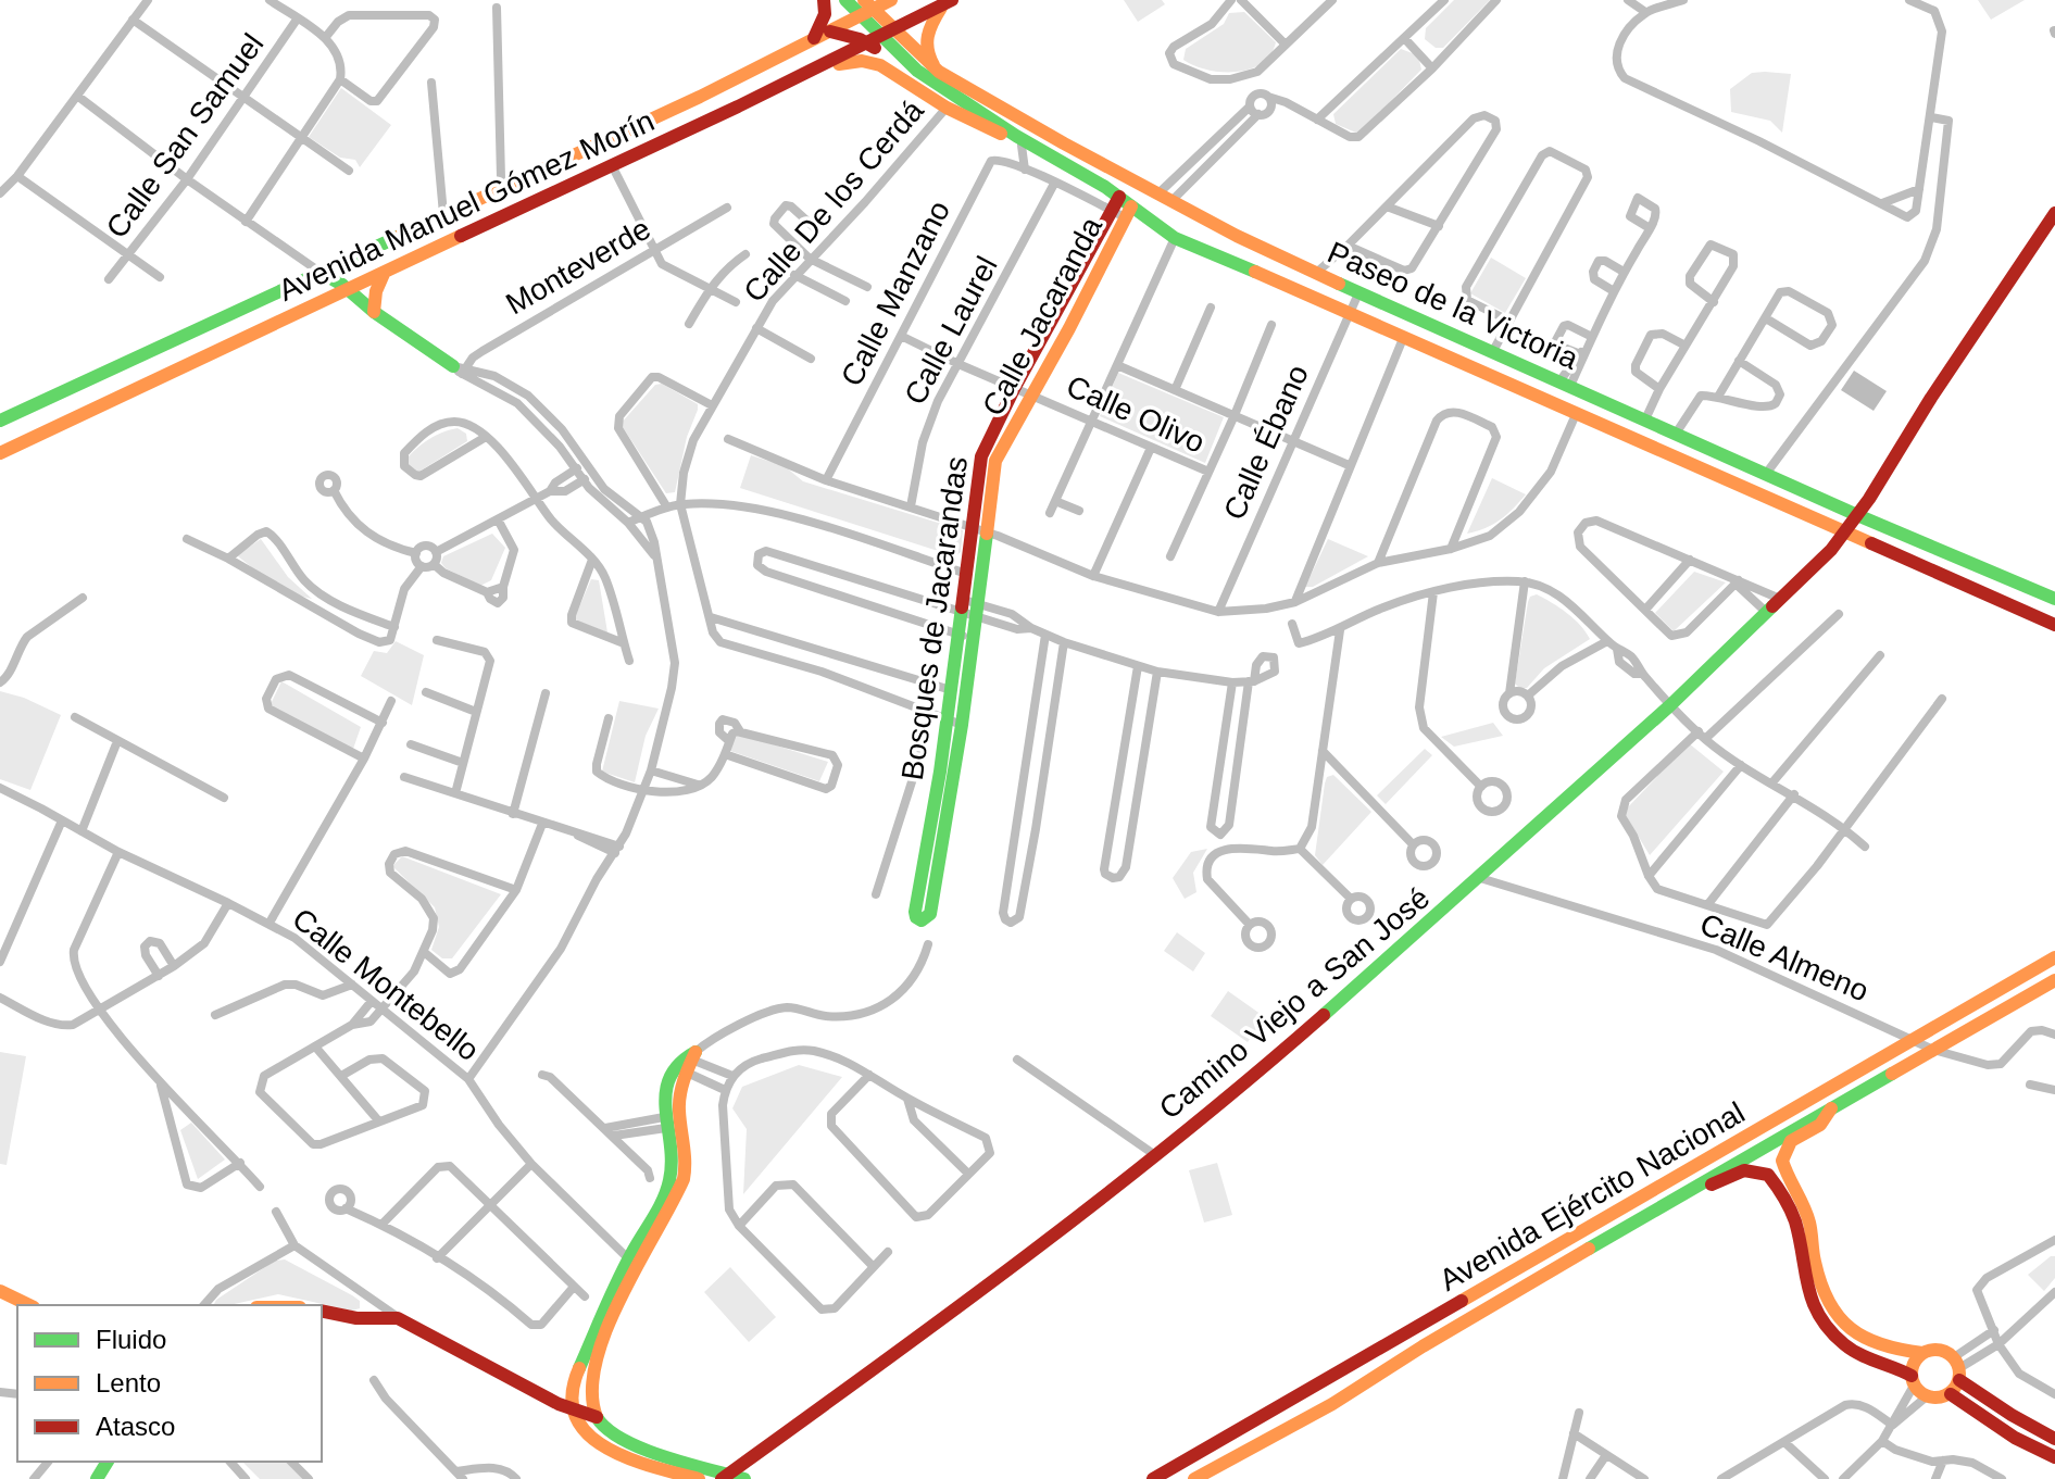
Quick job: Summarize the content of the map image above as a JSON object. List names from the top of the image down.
{
  "streets": {
    "main road": [
      "Avenida Manuel Gómez Morín",
      "Paseo de la Victoria",
      "Calle Jacaranda",
      "Bosques de Jacarandas",
      "Camino Viejo a San José",
      "Avenida Ejército Nacional"
    ],
    "street": [
      "Calle San Samuel",
      "Calle De los Cerdá",
      "Monteverde",
      "Calle Manzano",
      "Calle Laurel",
      "Calle Olivo",
      "Calle Ébano",
      "Calle Almeno",
      "Calle Montebello"
    ]
  },
  "crossings": [
    ["Avenida Manuel Gómez Morín", "Paseo de la Victoria"],
    ["Calle Manzano", "Paseo de la Victoria"],
    ["Calle Manzano", "Calle Jacaranda"],
    ["Calle Manzano", "Calle Laurel"],
    ["Calle Manzano", "Calle Olivo"],
    ["Calle Manzano", "Bosques de Jacarandas"],
    ["Paseo de la Victoria", "Calle Jacaranda"],
    ["Paseo de la Victoria", "Calle Ébano"],
    ["Paseo de la Victoria", "Bosques de Jacarandas"],
    ["Paseo de la Victoria", "Camino Viejo a San José"],
    ["Calle Jacaranda", "Calle Olivo"],
    ["Calle Jacaranda", "Bosques de Jacarandas"],
    ["Calle Laurel", "Calle Olivo"],
    ["Calle Olivo", "Bosques de Jacarandas"],
    ["Calle Almeno", "Camino Viejo a San José"],
    ["Calle Almeno", "Avenida Ejército Nacional"]
  ],
  "legend": ["Fluido", "Lento", "Atasco"]
}
